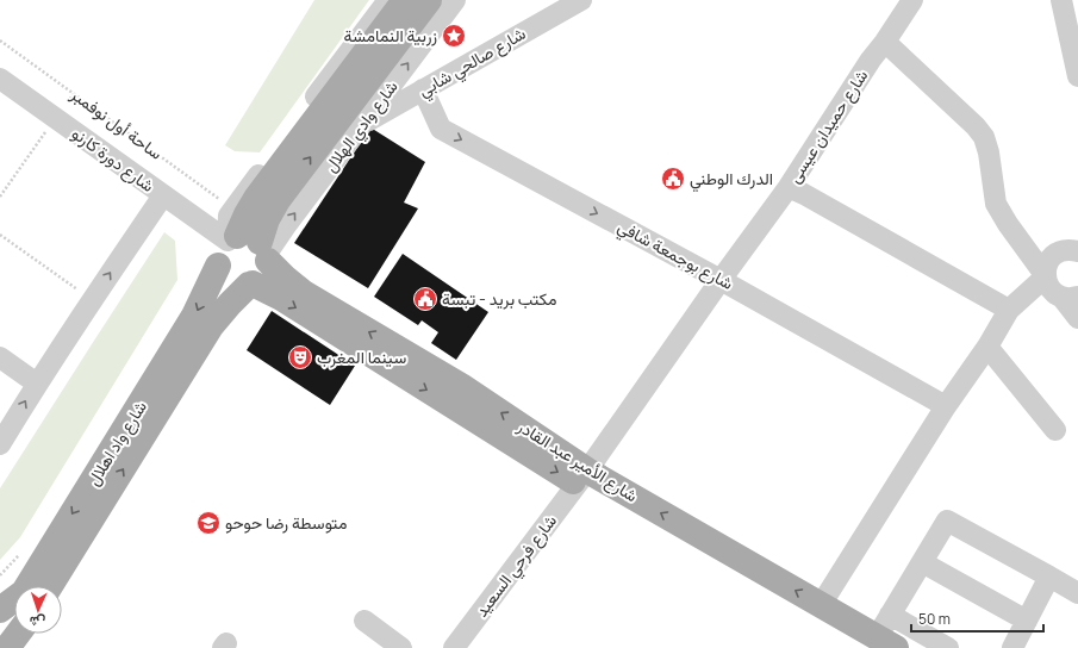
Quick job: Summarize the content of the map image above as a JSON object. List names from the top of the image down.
{
  "streets": {
    "main road": ["شارع وادي الهلال", "شارع واد اهلال", "شارع الأمير عبد القادر"],
    "street": [
      "شارع صالحي شابي",
      "شارع حميدان عيسى",
      "شارع دورة كارنو",
      "شارع بوجمعة شافي",
      "شارع فرحي السعيد"
    ],
    "path": ["ساحة أول نوفمبر"]
  },
  "crossings": [
    ["شارع صالحي شابي", "شارع وادي الهلال"],
    ["شارع صالحي شابي", "شارع بوجمعة شافي"],
    ["شارع وادي الهلال", "شارع دورة كارنو"],
    ["شارع وادي الهلال", "شارع واد اهلال"],
    ["شارع وادي الهلال", "شارع الأمير عبد القادر"],
    ["شارع حميدان عيسى", "شارع بوجمعة شافي"],
    ["شارع حميدان عيسى", "شارع الأمير عبد القادر"],
    ["شارع حميدان عيسى", "شارع فرحي السعيد"],
    ["شارع دورة كارنو", "شارع واد اهلال"],
    ["شارع دورة كارنو", "شارع الأمير عبد القادر"],
    ["شارع واد اهلال", "شارع الأمير عبد القادر"],
    ["شارع الأمير عبد القادر", "شارع فرحي السعيد"]
  ],
  "one_way": ["شارع بوجمعة شافي"],
  "places": {
    "place": ["زربية النمامشة"],
    "public building": ["الدرك الوطني", "مكتب بريد - تبسة"],
    "theatre": ["سينما المغرب"],
    "school or university": ["متوسطة رضا حوحو"]
  },
  "scale_bar": "50 m",
  "north": "bottom"
}
